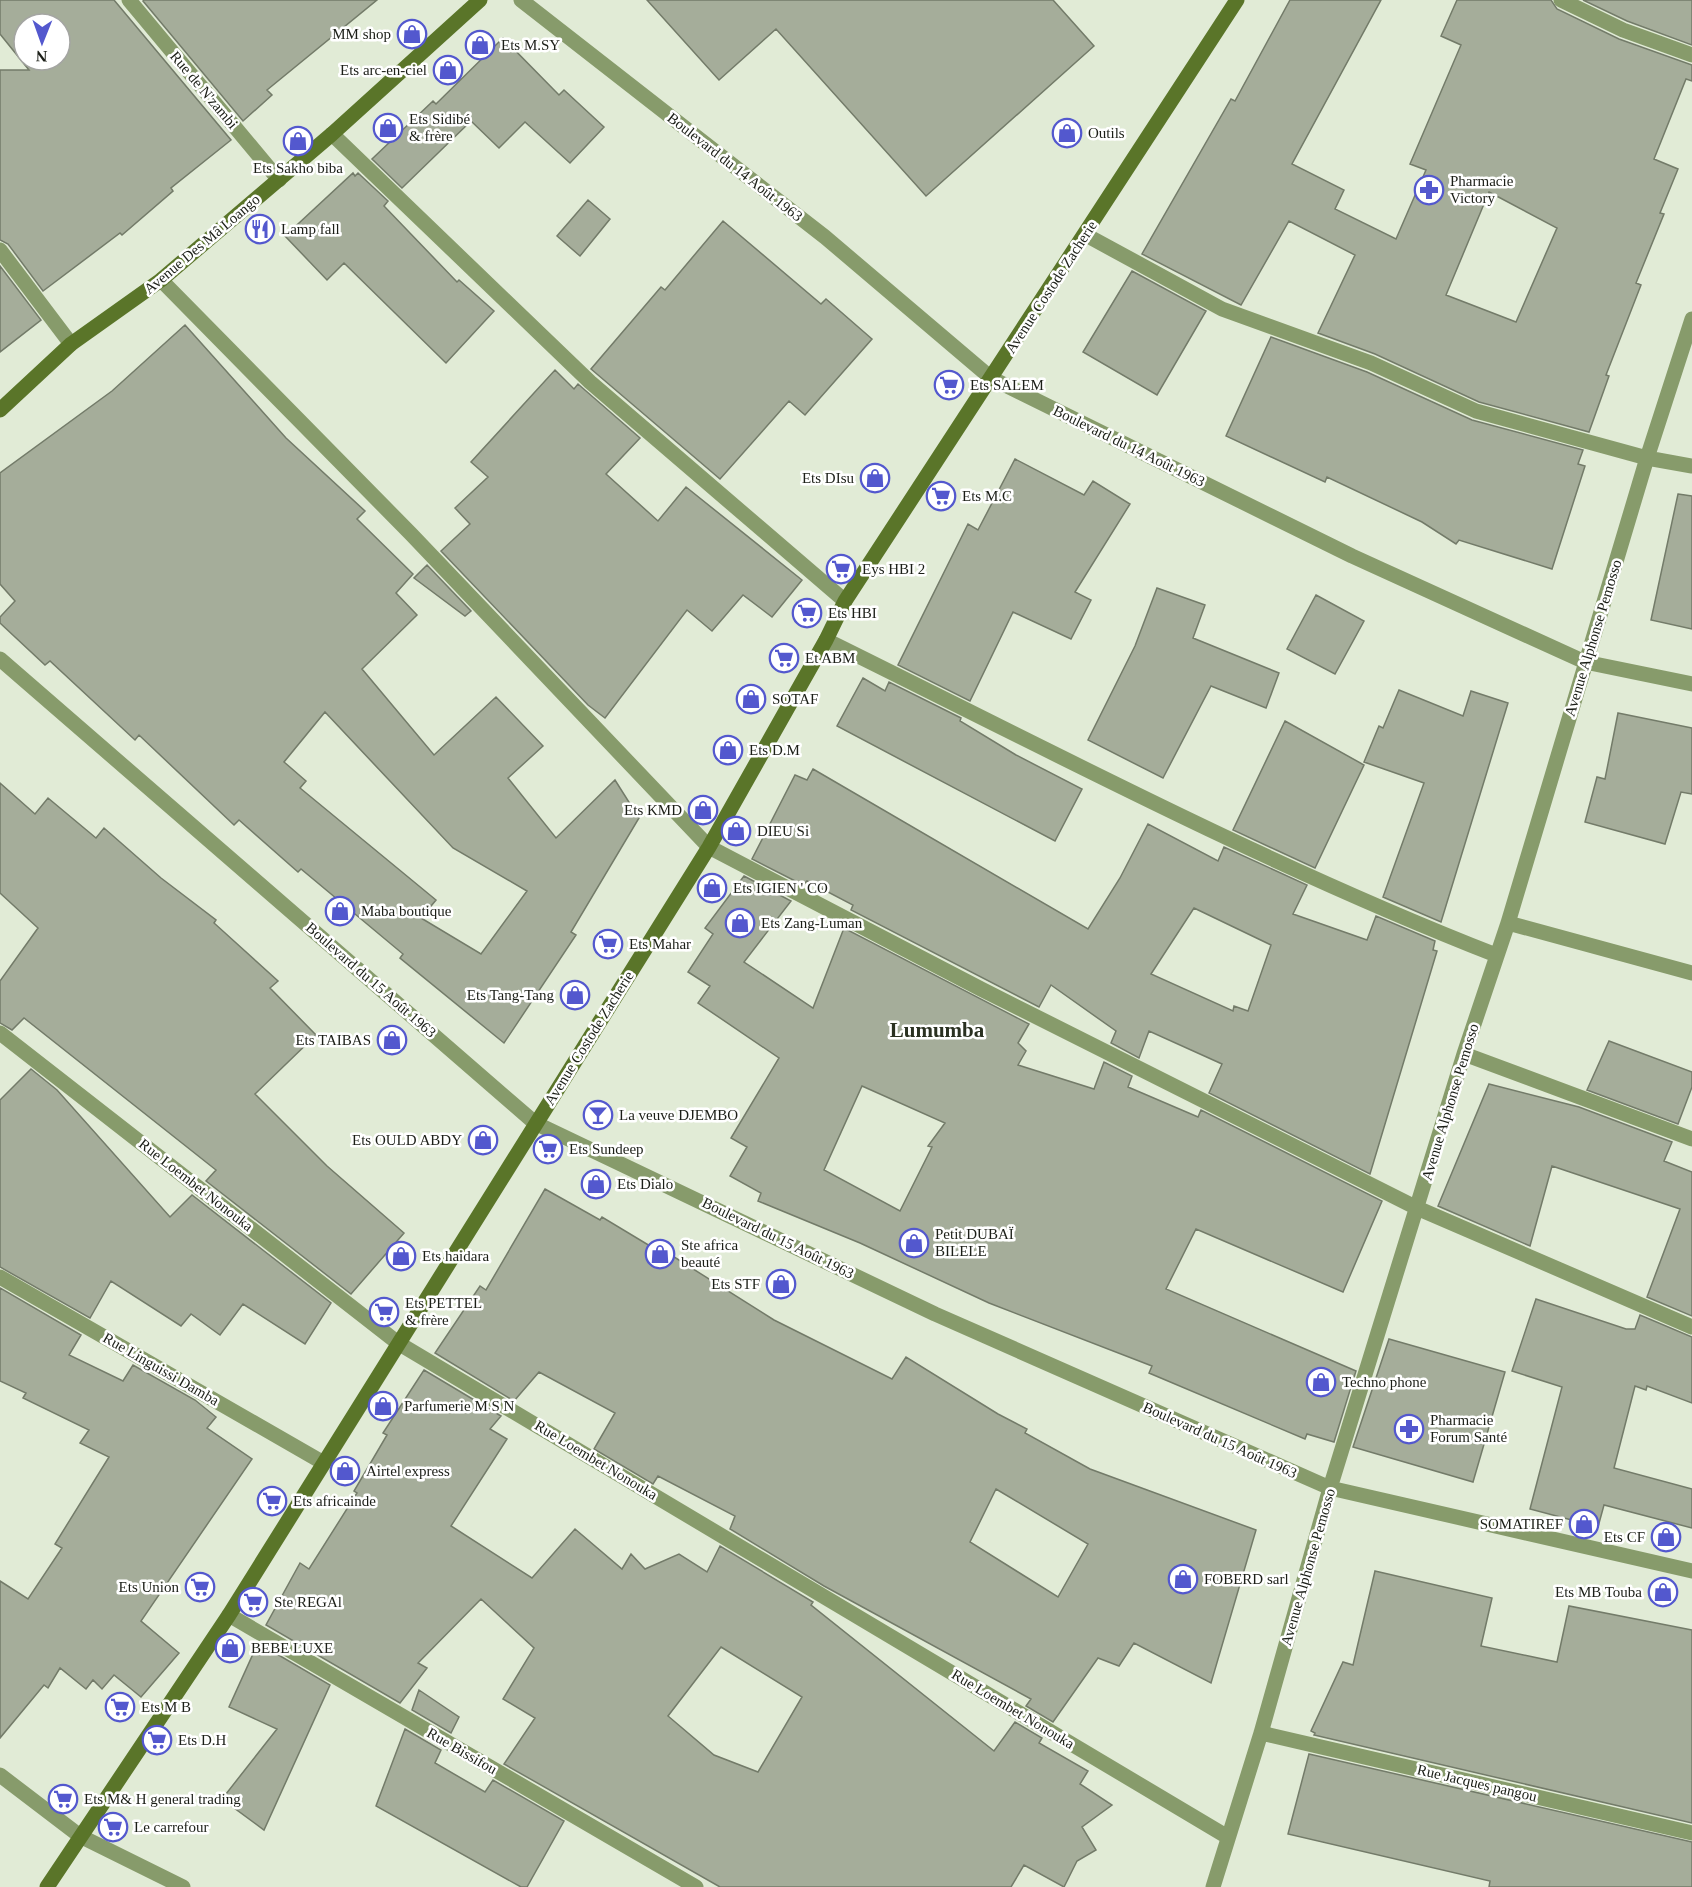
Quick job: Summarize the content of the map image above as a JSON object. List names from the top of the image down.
{
  "streets": {
    "street": [
      "Rue de N'zambi",
      "Boulevard du 14 Août 1963",
      "Avenue Des Mâ Loango",
      "Avenue Costode Zacherie",
      "Avenue Alphonse Pemosso",
      "Boulevard du 15 Août 1963",
      "Rue Loembet Nonouka",
      "Rue Linguissi Damba",
      "Rue Bissifou",
      "Rue Jacques pangou"
    ]
  },
  "crossings": [
    ["Rue de N'zambi", "Avenue Des Mâ Loango"],
    ["Boulevard du 14 Août 1963", "Avenue Costode Zacherie"],
    ["Boulevard du 14 Août 1963", "Avenue Alphonse Pemosso"],
    ["Avenue Costode Zacherie", "Boulevard du 15 Août 1963"],
    ["Avenue Costode Zacherie", "Rue Loembet Nonouka"],
    ["Avenue Costode Zacherie", "Rue Linguissi Damba"],
    ["Avenue Costode Zacherie", "Rue Bissifou"],
    ["Avenue Alphonse Pemosso", "Boulevard du 15 Août 1963"],
    ["Avenue Alphonse Pemosso", "Rue Loembet Nonouka"],
    ["Avenue Alphonse Pemosso", "Rue Jacques pangou"]
  ],
  "districts": ["Lumumba"],
  "places": {
    "shop": [
      "MM shop",
      "Ets M.SY",
      "Ets arc-en-ciel",
      "Ets Sidibé & frère",
      "Outils",
      "Ets Sakho biba",
      "Ets DIsu",
      "SOTAF",
      "Ets D.M",
      "Ets KMD",
      "DIEU Si",
      "Ets IGIEN ' CO",
      "Maba boutique",
      "Ets Zang-Luman",
      "Ets Tang-Tang",
      "Ets TAIBAS",
      "Ets OULD ABDY",
      "Ets Dialo",
      "Petit DUBAÏ BILELE",
      "Ste africa beauté",
      "Ets haidara",
      "Ets STF",
      "Techno phone",
      "Parfumerie M S N",
      "Airtel express",
      "SOMATIREF",
      "Ets CF",
      "FOBERD sarl",
      "Ets MB Touba",
      "BEBE LUXE"
    ],
    "pharmacy": ["Pharmacie Victory", "Pharmacie Forum Santé"],
    "restaurant": ["Lamp fall"],
    "supermarket": [
      "Ets SALEM",
      "Ets M.C",
      "Eys HBI 2",
      "Ets HBI",
      "Et ABM",
      "Ets Mahar",
      "Ets Sundeep",
      "Ets PETTEL & frère",
      "Ets africainde",
      "Ets Union",
      "Ste REGAl",
      "Ets M B",
      "Ets D.H",
      "Ets M& H general trading",
      "Le carrefour"
    ],
    "bar": ["La veuve DJEMBO"]
  },
  "north": "bottom"
}
